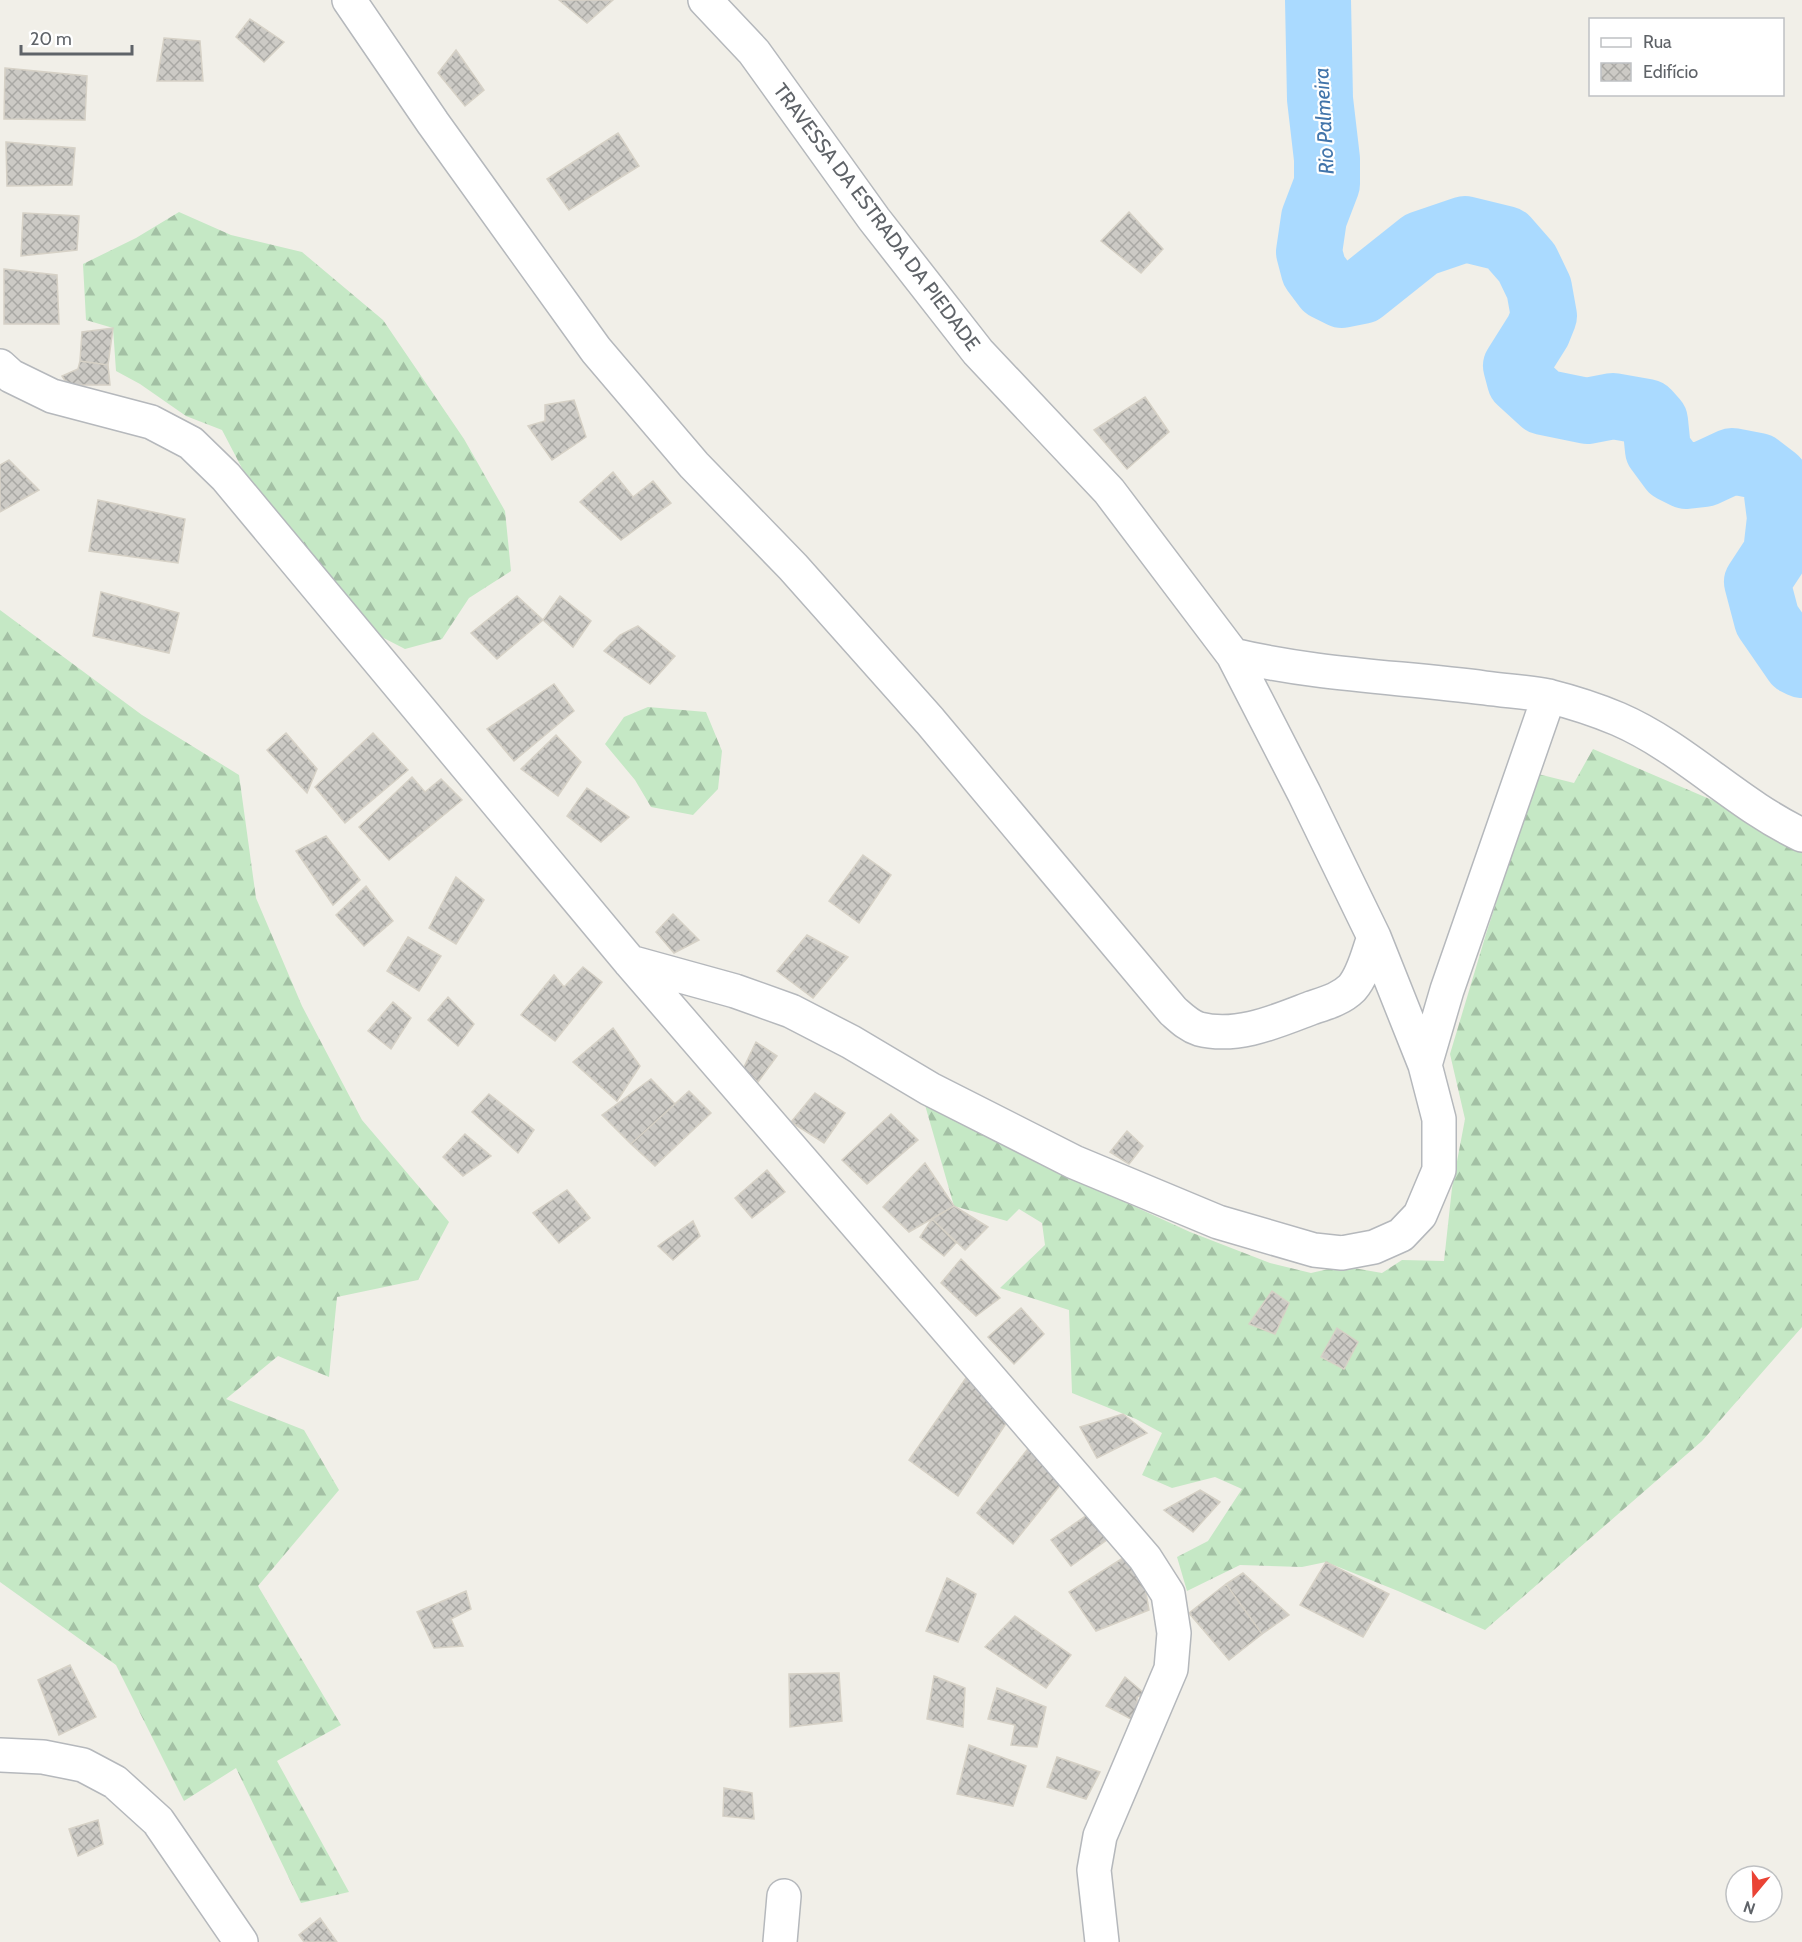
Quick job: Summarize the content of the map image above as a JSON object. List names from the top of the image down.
{
  "streets": {
    "street": ["TRAVESSA DA ESTRADA DA PIEDADE"]
  },
  "water": ["Rio Palmeira"],
  "legend": ["Rua", "Edifício"],
  "scale_bar": "20 m",
  "north": "bottom"
}
